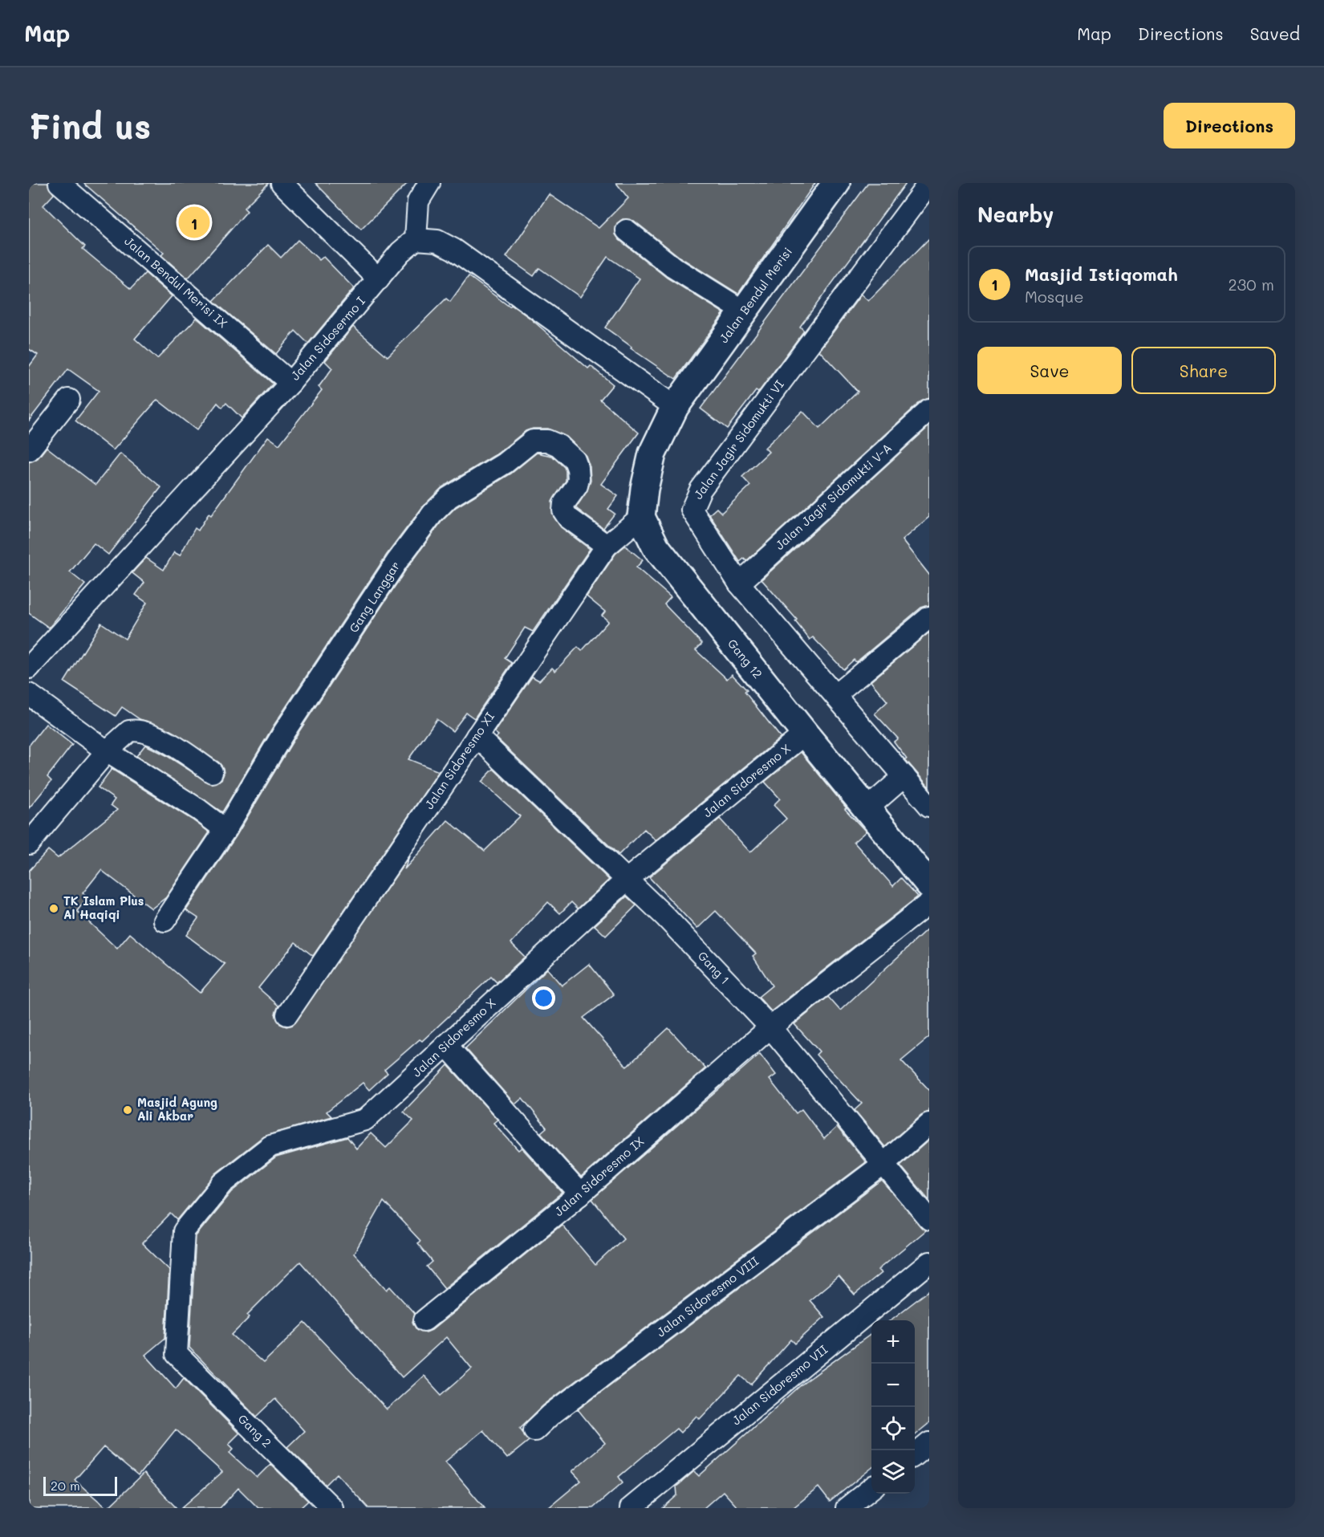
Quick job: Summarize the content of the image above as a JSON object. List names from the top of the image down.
{
  "streets": {
    "street": [
      "Jalan Bendul Merisi IX",
      "Jalan Bendul Merisi",
      "Jalan Sidosermo I",
      "Jalan Jagir Sidomukti VI",
      "Jalan Jagir Sidomukti V-A",
      "Gang Langgar",
      "Gang 12",
      "Jalan Sidoresmo XI",
      "Jalan Sidoresmo X",
      "Gang 1",
      "Jalan Sidoresmo IX",
      "Jalan Sidoresmo VIII",
      "Jalan Sidoresmo VII",
      "Gang 2"
    ]
  },
  "crossings": [
    ["Jalan Bendul Merisi IX", "Jalan Sidosermo I"],
    ["Jalan Jagir Sidomukti VI", "Jalan Jagir Sidomukti V-A"],
    ["Gang Langgar", "Jalan Sidoresmo XI"],
    ["Gang 12", "Jalan Sidoresmo XI"],
    ["Gang 12", "Jalan Sidoresmo X"],
    ["Jalan Sidoresmo XI", "Gang 1"],
    ["Jalan Sidoresmo X", "Gang 1"],
    ["Jalan Sidoresmo X", "Gang 2"],
    ["Gang 1", "Jalan Sidoresmo IX"],
    ["Gang 1", "Jalan Sidoresmo VIII"]
  ],
  "places": ["TK Islam Plus Al Haqiqi", "Masjid Agung Ali Akbar"],
  "scale_bar": "20 m",
  "page": {
    "header": "Map",
    "nav": ["Map", "Directions", "Saved"],
    "buttons": [
      "Directions",
      ["Save", "Share"]
    ],
    "title": "Find us",
    "heading": "Nearby",
    "pins": "1",
    "list": [
      {
        "mark": "1",
        "name": "Masjid Istiqomah",
        "note": "Mosque",
        "value": "230 m"
      }
    ],
    "map_buttons": ["+", "−"],
    "scale": "20 m"
  }
}
